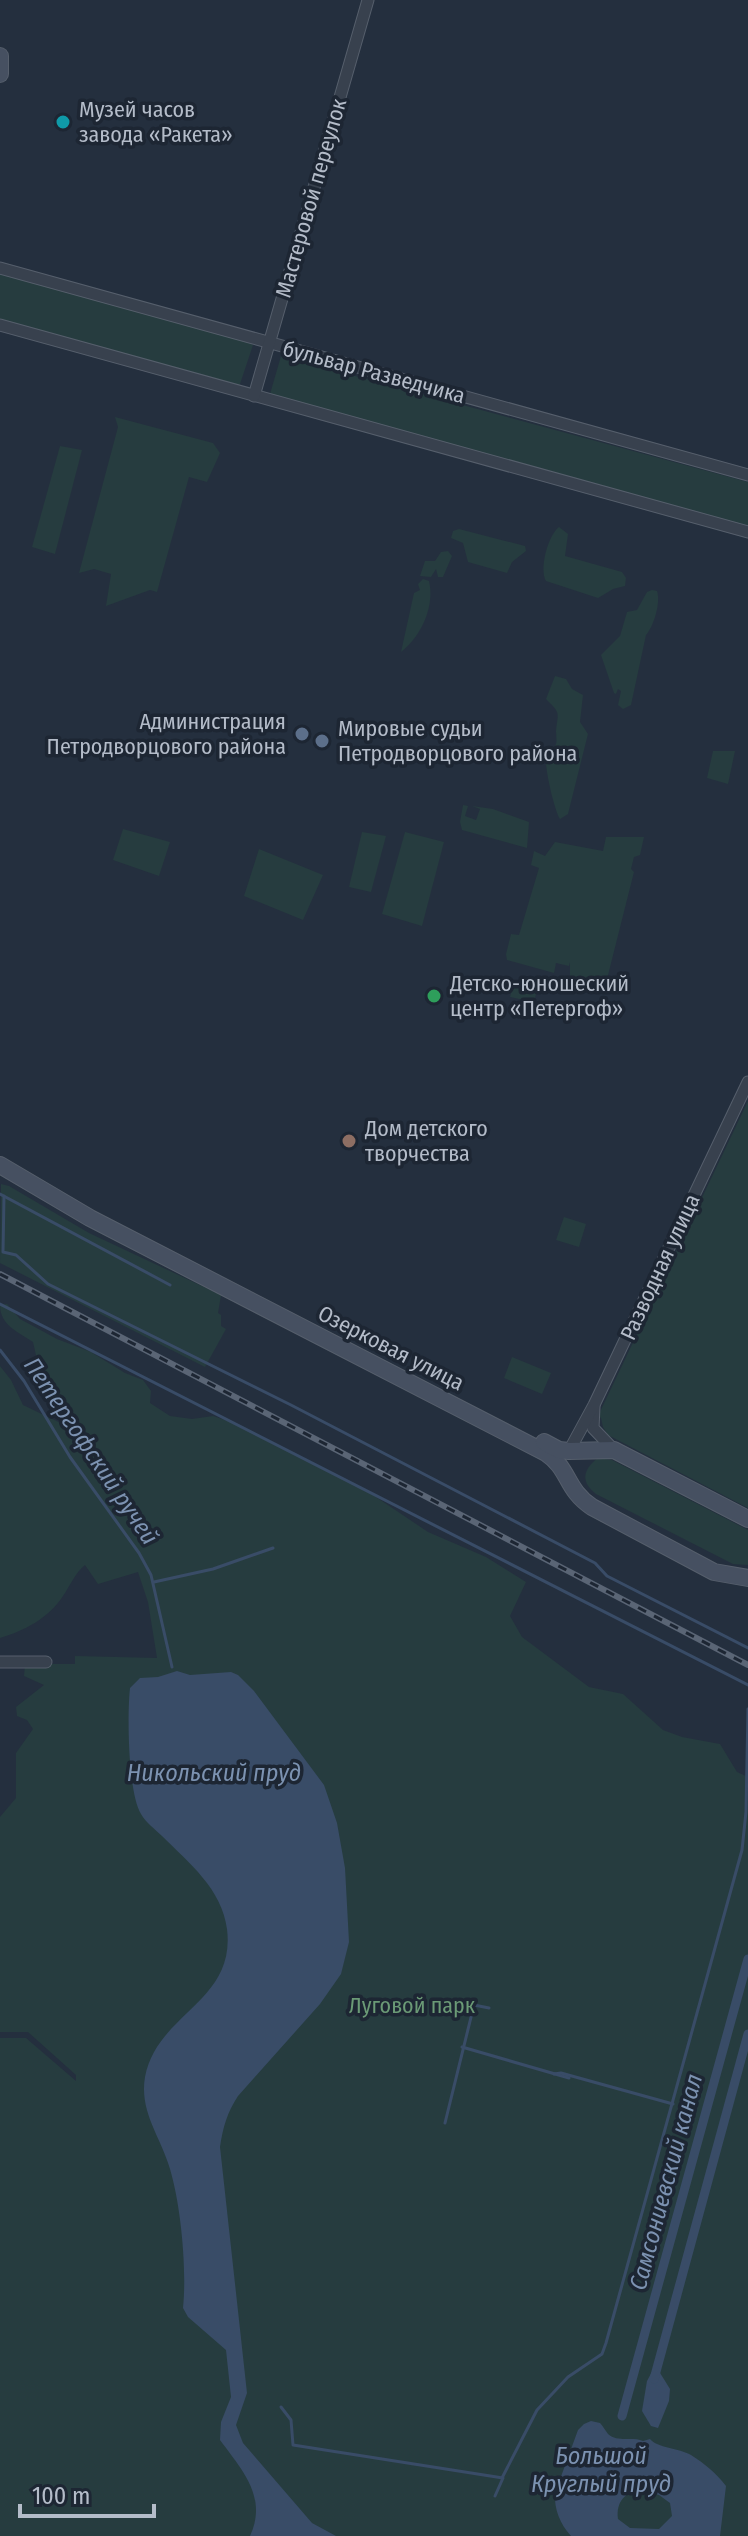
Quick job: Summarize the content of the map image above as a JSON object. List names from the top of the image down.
{
  "streets": {
    "street": [
      "Мастеровой переулок",
      "бульвар Разведчика",
      "Разводная улица",
      "Озерковая улица"
    ]
  },
  "crossings": [
    ["Мастеровой переулок", "бульвар Разведчика"],
    ["Разводная улица", "Озерковая улица"]
  ],
  "water": [
    "Петергофский ручей",
    "Никольский пруд",
    "Самсониевский канал",
    "Большой Круглый пруд"
  ],
  "parks": ["Луговой парк"],
  "places": [
    "Музей часов завода «Ракета»",
    "Администрация Петродворцового района",
    "Мировые судьи Петродворцового района",
    "Детско-юношеский центр «Петергоф»",
    "Дом детского творчества"
  ],
  "scale_bar": "100 m"
}
